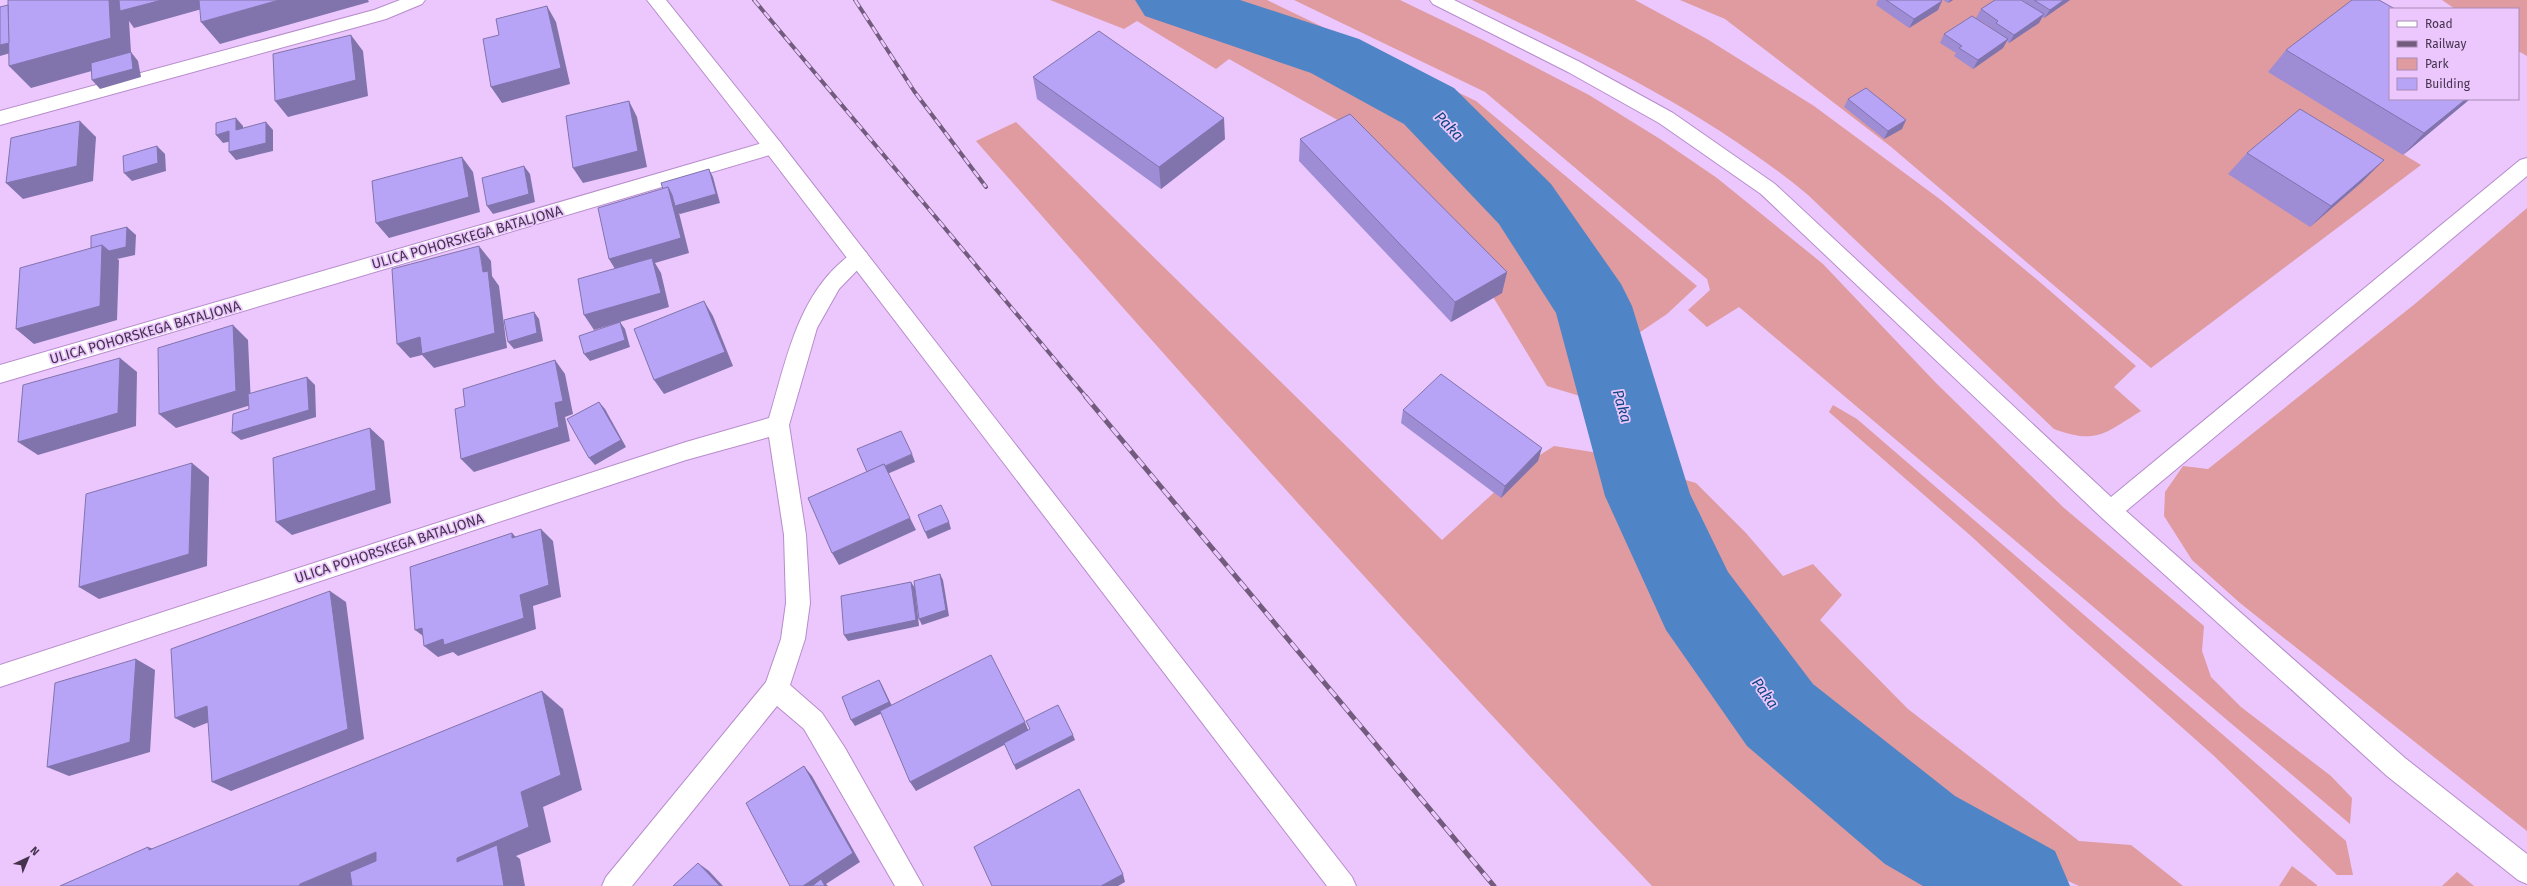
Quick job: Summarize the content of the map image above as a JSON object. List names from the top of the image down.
{
  "streets": {
    "street": ["ULICA POHORSKEGA BATALJONA"]
  },
  "water": ["Paka"],
  "legend": [
    "Road",
    "Railway",
    "Park",
    "Building"
  ],
  "north": "top right"
}
